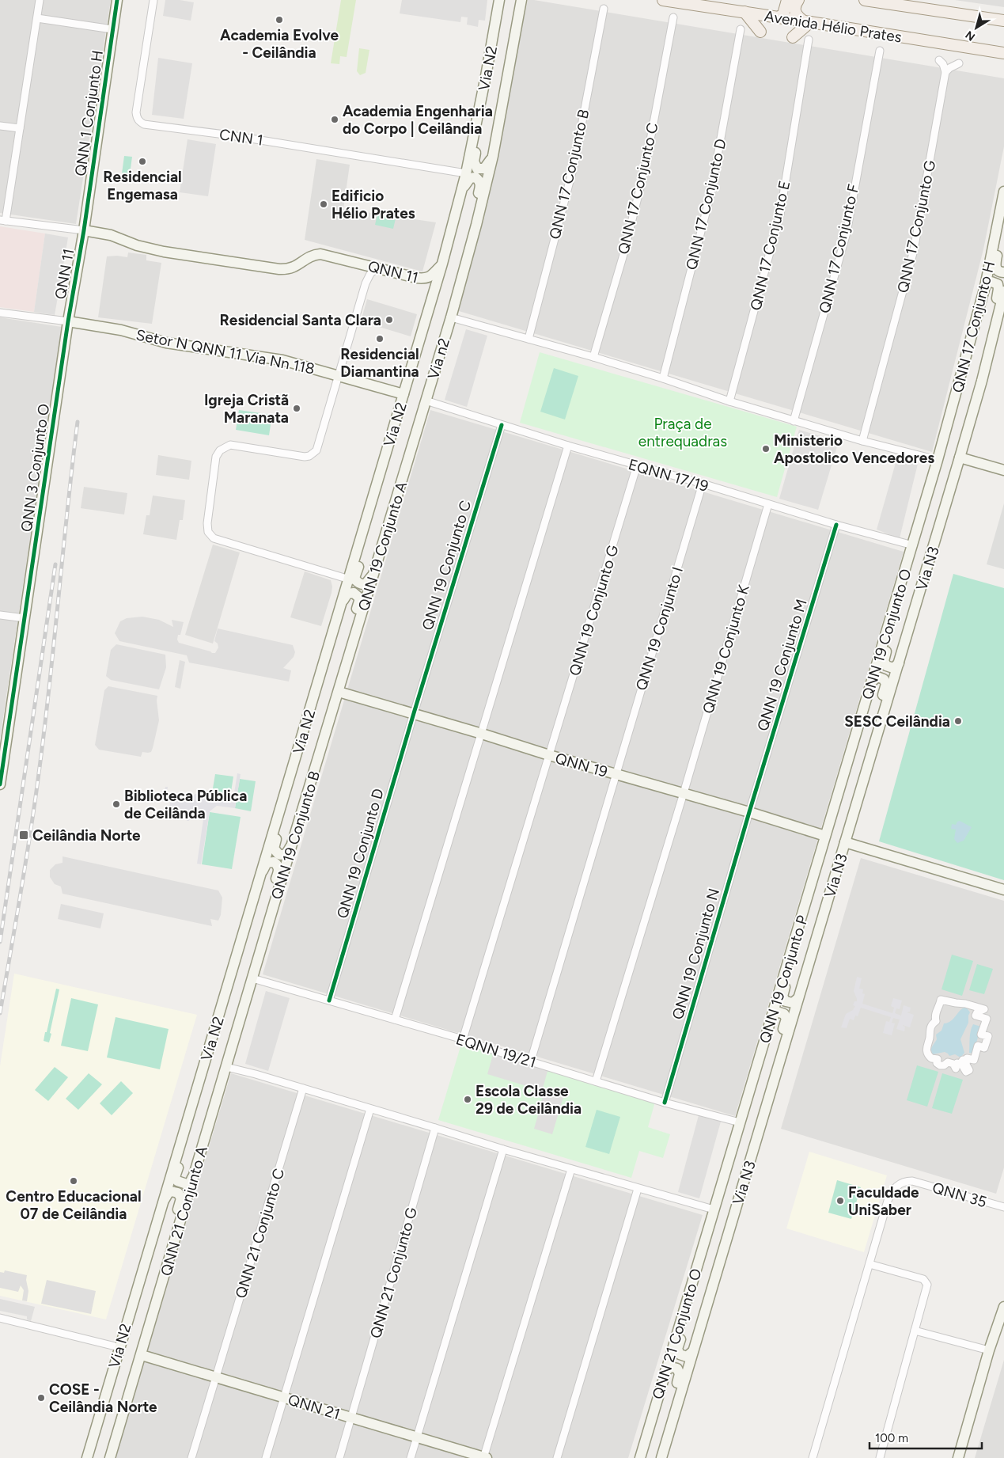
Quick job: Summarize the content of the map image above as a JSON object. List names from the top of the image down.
{
  "streets": {
    "main road": [
      "Avenida Hélio Prates",
      "Via N2",
      "QNN 1 Conjunto H",
      "QNN 11",
      "QNN 17 Conjunto H",
      "Setor N QNN 11 Via Nn 118",
      "Via n2",
      "QNN 3 Conjunto O",
      "QNN 19 Conjunto A",
      "Via N3",
      "QNN 19 Conjunto O",
      "QNN 19",
      "QNN 19 Conjunto B",
      "QNN 19 Conjunto P",
      "QNN 21 Conjunto A",
      "QNN 21 Conjunto O",
      "QNN 21"
    ],
    "street": [
      "CNN 1",
      "QNN 17 Conjunto B",
      "QNN 17 Conjunto C",
      "QNN 17 Conjunto D",
      "QNN 17 Conjunto G",
      "QNN 17 Conjunto E",
      "QNN 17 Conjunto F",
      "EQNN 17/19",
      "QNN 19 Conjunto C",
      "QNN 19 Conjunto G",
      "QNN 19 Conjunto I",
      "QNN 19 Conjunto K",
      "QNN 19 Conjunto M",
      "QNN 19 Conjunto D",
      "QNN 19 Conjunto N",
      "EQNN 19/21",
      "QNN 35",
      "QNN 21 Conjunto C",
      "QNN 21 Conjunto G"
    ]
  },
  "crossings": [
    ["Via N2", "CNN 1"],
    ["Via N2", "QNN 11"],
    ["Via N2", "Setor N QNN 11 Via Nn 118"],
    ["Via N2", "Via n2"],
    ["Via N2", "QNN 19 Conjunto B"],
    ["Via N2", "EQNN 19/21"],
    ["Via N2", "QNN 21 Conjunto A"],
    ["QNN 1 Conjunto H", "QNN 11"],
    ["QNN 11", "Setor N QNN 11 Via Nn 118"],
    ["QNN 11", "QNN 3 Conjunto O"],
    ["QNN 17 Conjunto H", "Via N3"],
    ["Setor N QNN 11 Via Nn 118", "QNN 3 Conjunto O"],
    ["Via n2", "EQNN 17/19"],
    ["Via n2", "QNN 19 Conjunto A"],
    ["EQNN 17/19", "QNN 19 Conjunto A"],
    ["EQNN 17/19", "QNN 19 Conjunto C"],
    ["EQNN 17/19", "Via N3"],
    ["EQNN 17/19", "QNN 19 Conjunto G"],
    ["EQNN 17/19", "QNN 19 Conjunto I"],
    ["EQNN 17/19", "QNN 19 Conjunto O"],
    ["EQNN 17/19", "QNN 19 Conjunto K"],
    ["EQNN 17/19", "QNN 19 Conjunto M"],
    ["QNN 19 Conjunto A", "QNN 19"],
    ["QNN 19 Conjunto A", "QNN 19 Conjunto B"],
    ["QNN 19 Conjunto C", "QNN 19"],
    ["QNN 19 Conjunto C", "QNN 19 Conjunto D"],
    ["Via N3", "QNN 19 Conjunto O"],
    ["Via N3", "QNN 19 Conjunto P"],
    ["Via N3", "EQNN 19/21"],
    ["Via N3", "QNN 21 Conjunto O"],
    ["QNN 19 Conjunto G", "QNN 19"],
    ["QNN 19 Conjunto G", "EQNN 19/21"],
    ["QNN 19 Conjunto I", "QNN 19"],
    ["QNN 19 Conjunto I", "EQNN 19/21"],
    ["QNN 19 Conjunto O", "QNN 19"],
    ["QNN 19 Conjunto O", "QNN 19 Conjunto P"],
    ["QNN 19 Conjunto K", "QNN 19"],
    ["QNN 19 Conjunto K", "EQNN 19/21"],
    ["QNN 19 Conjunto M", "QNN 19"],
    ["QNN 19 Conjunto M", "QNN 19 Conjunto N"],
    ["QNN 19", "QNN 19 Conjunto B"],
    ["QNN 19", "QNN 19 Conjunto D"],
    ["QNN 19", "QNN 19 Conjunto N"],
    ["QNN 19", "QNN 19 Conjunto P"],
    ["QNN 19 Conjunto B", "EQNN 19/21"],
    ["QNN 19 Conjunto D", "EQNN 19/21"],
    ["QNN 19 Conjunto N", "EQNN 19/21"],
    ["QNN 19 Conjunto P", "EQNN 19/21"],
    ["QNN 21 Conjunto A", "QNN 21"],
    ["QNN 21 Conjunto C", "QNN 21"],
    ["QNN 21 Conjunto G", "QNN 21"]
  ],
  "parks": ["Praça de entrequadras"],
  "places": {
    "other": [
      "Academia Evolve - Ceilândia",
      "Academia Engenharia do Corpo | Ceilândia",
      "Residencial Engemasa",
      "Edificio Hélio Prates",
      "Residencial Santa Clara",
      "Residencial Diamantina",
      "Igreja Cristã Maranata",
      "Ministerio Apostolico Vencedores",
      "SESC Ceilândia",
      "Biblioteca Pública de Ceilânda",
      "Escola Classe 29 de Ceilândia",
      "Centro Educacional 07 de Ceilândia",
      "Faculdade UniSaber",
      "COSE - Ceilândia Norte"
    ],
    "transit": ["Ceilândia Norte"]
  },
  "scale_bar": "100 m",
  "north": "bottom left"
}
